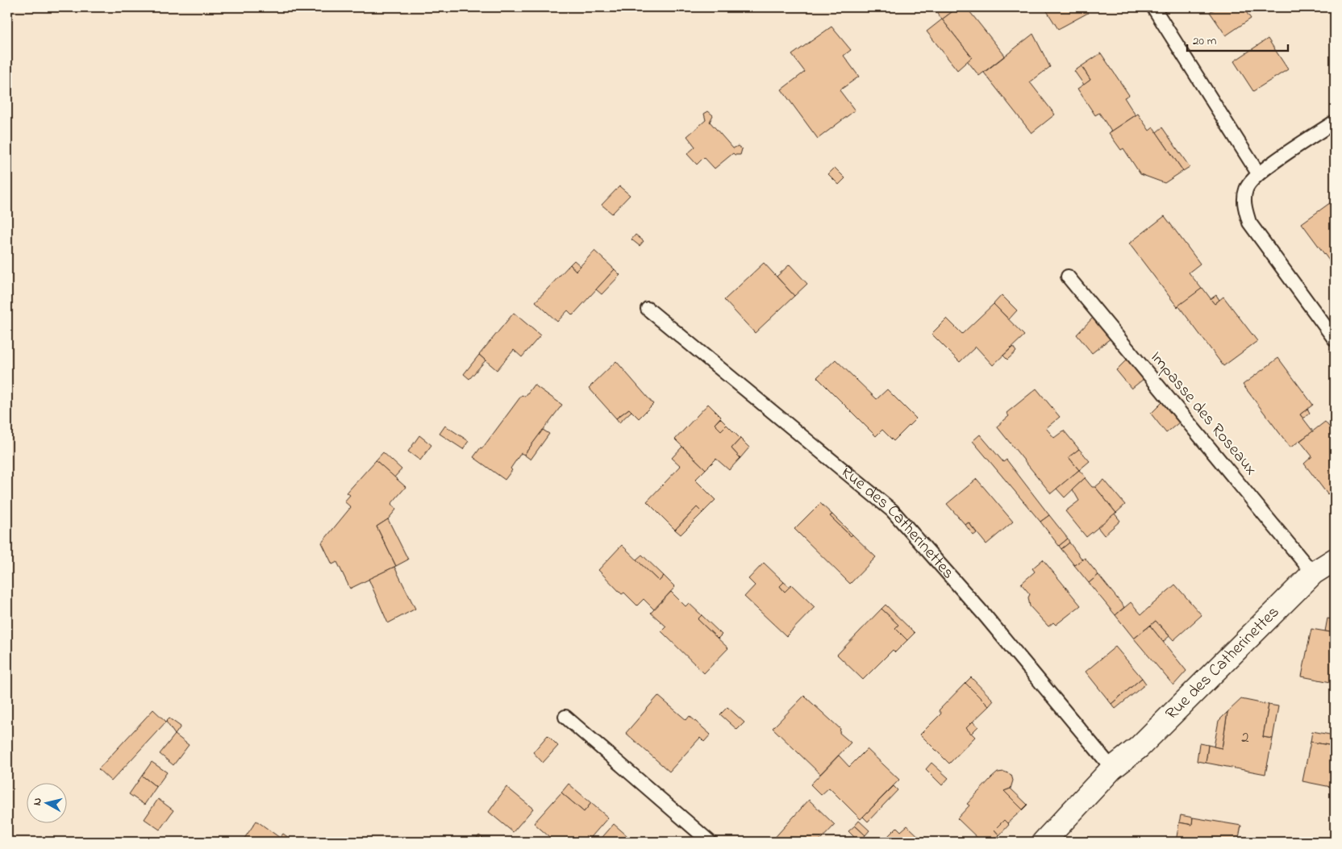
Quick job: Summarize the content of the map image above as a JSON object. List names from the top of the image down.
{
  "streets": {
    "street": ["Rue des Catherinettes"],
    "lane": ["Impasse des Roseaux"]
  },
  "crossings": [
    ["Impasse des Roseaux", "Rue des Catherinettes"]
  ],
  "house_numbers": ["2"],
  "scale_bar": "20 m",
  "north": "left"
}
